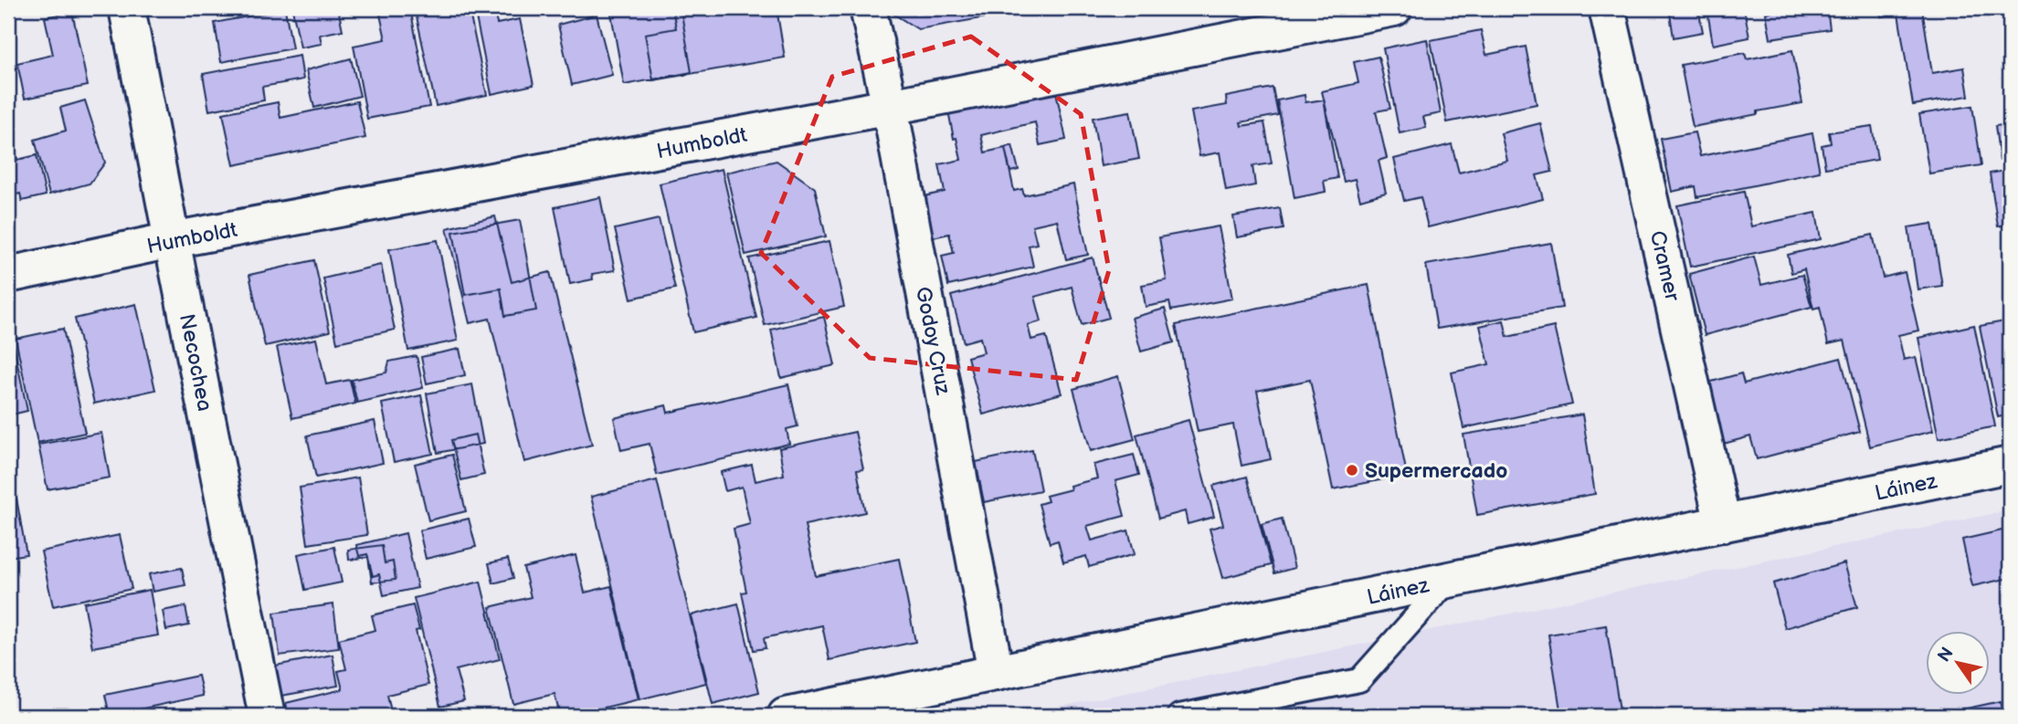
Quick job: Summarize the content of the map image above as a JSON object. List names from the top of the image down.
{
  "streets": {
    "street": [
      "Humboldt",
      "Cramer",
      "Godoy Cruz",
      "Necochea",
      "Láinez"
    ]
  },
  "crossings": [
    ["Humboldt", "Godoy Cruz"],
    ["Humboldt", "Necochea"],
    ["Cramer", "Láinez"],
    ["Godoy Cruz", "Láinez"]
  ],
  "places": ["Supermercado"],
  "north": "top left"
}
